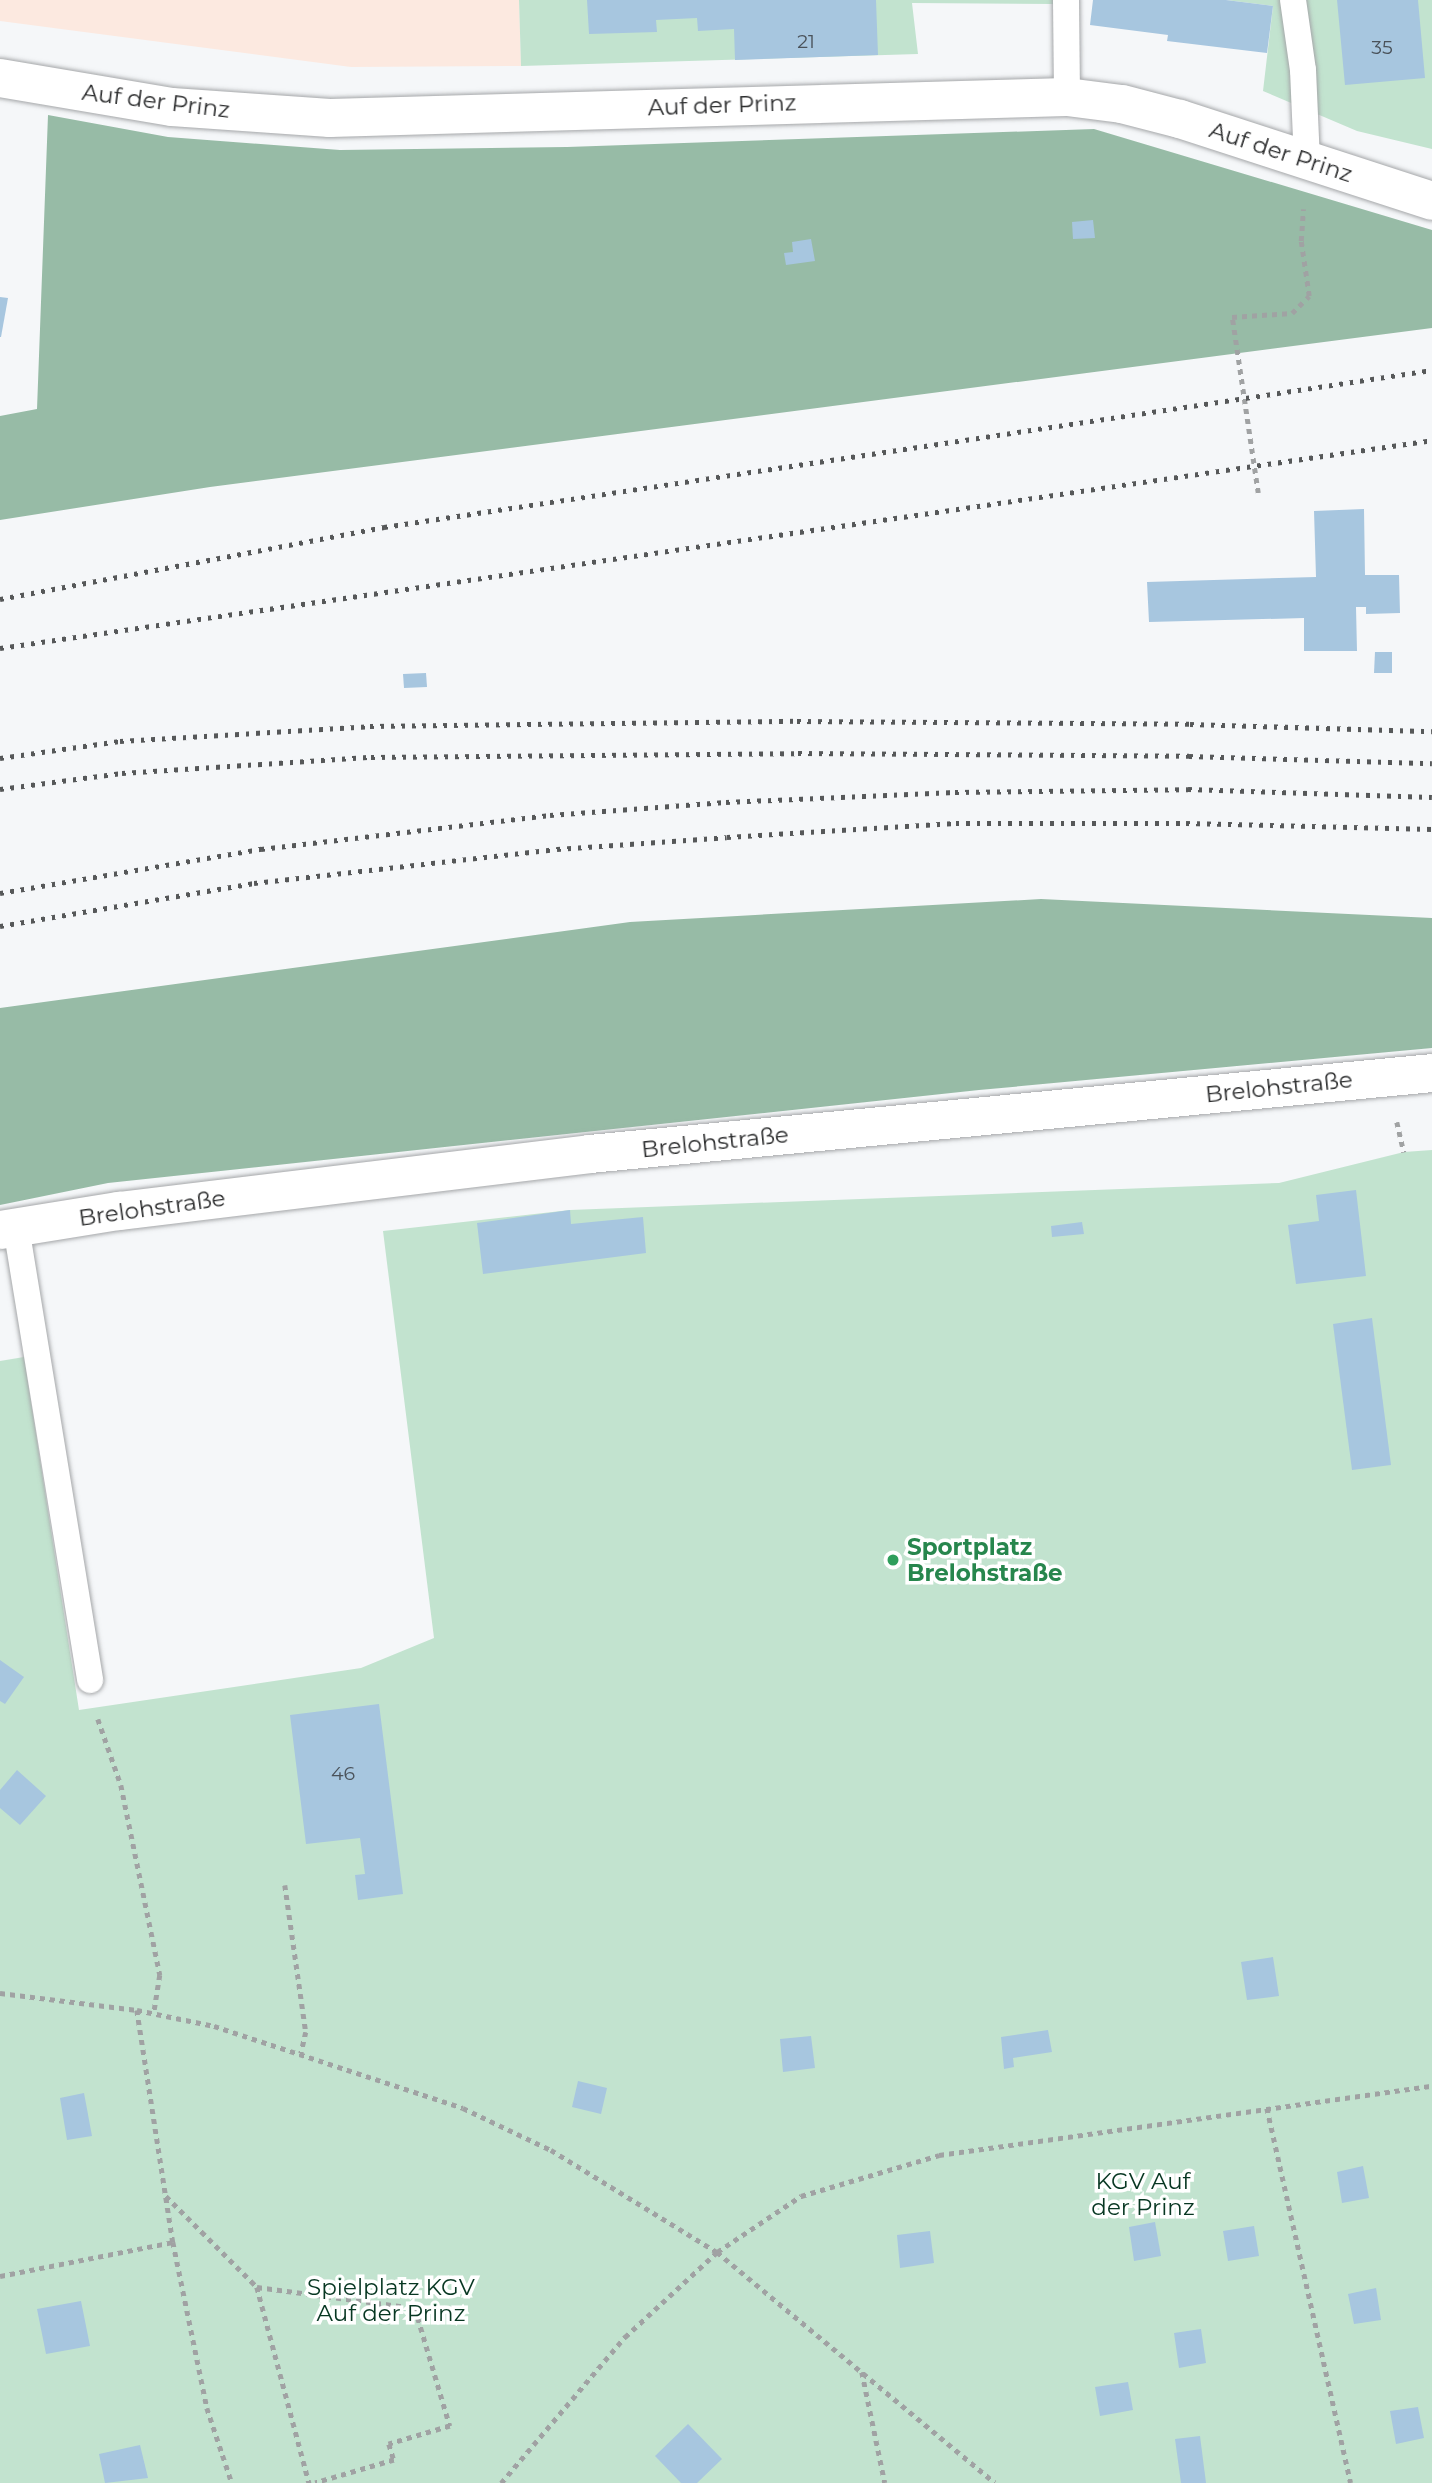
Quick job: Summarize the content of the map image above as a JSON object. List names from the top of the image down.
{
  "streets": {
    "street": ["Auf der Prinz", "Brelohstraße"]
  },
  "parks": ["KGV Auf der Prinz", "Spielplatz KGV Auf der Prinz"],
  "places": ["Sportplatz Brelohstraße"],
  "house_numbers": ["21", "35", "46"]
}
